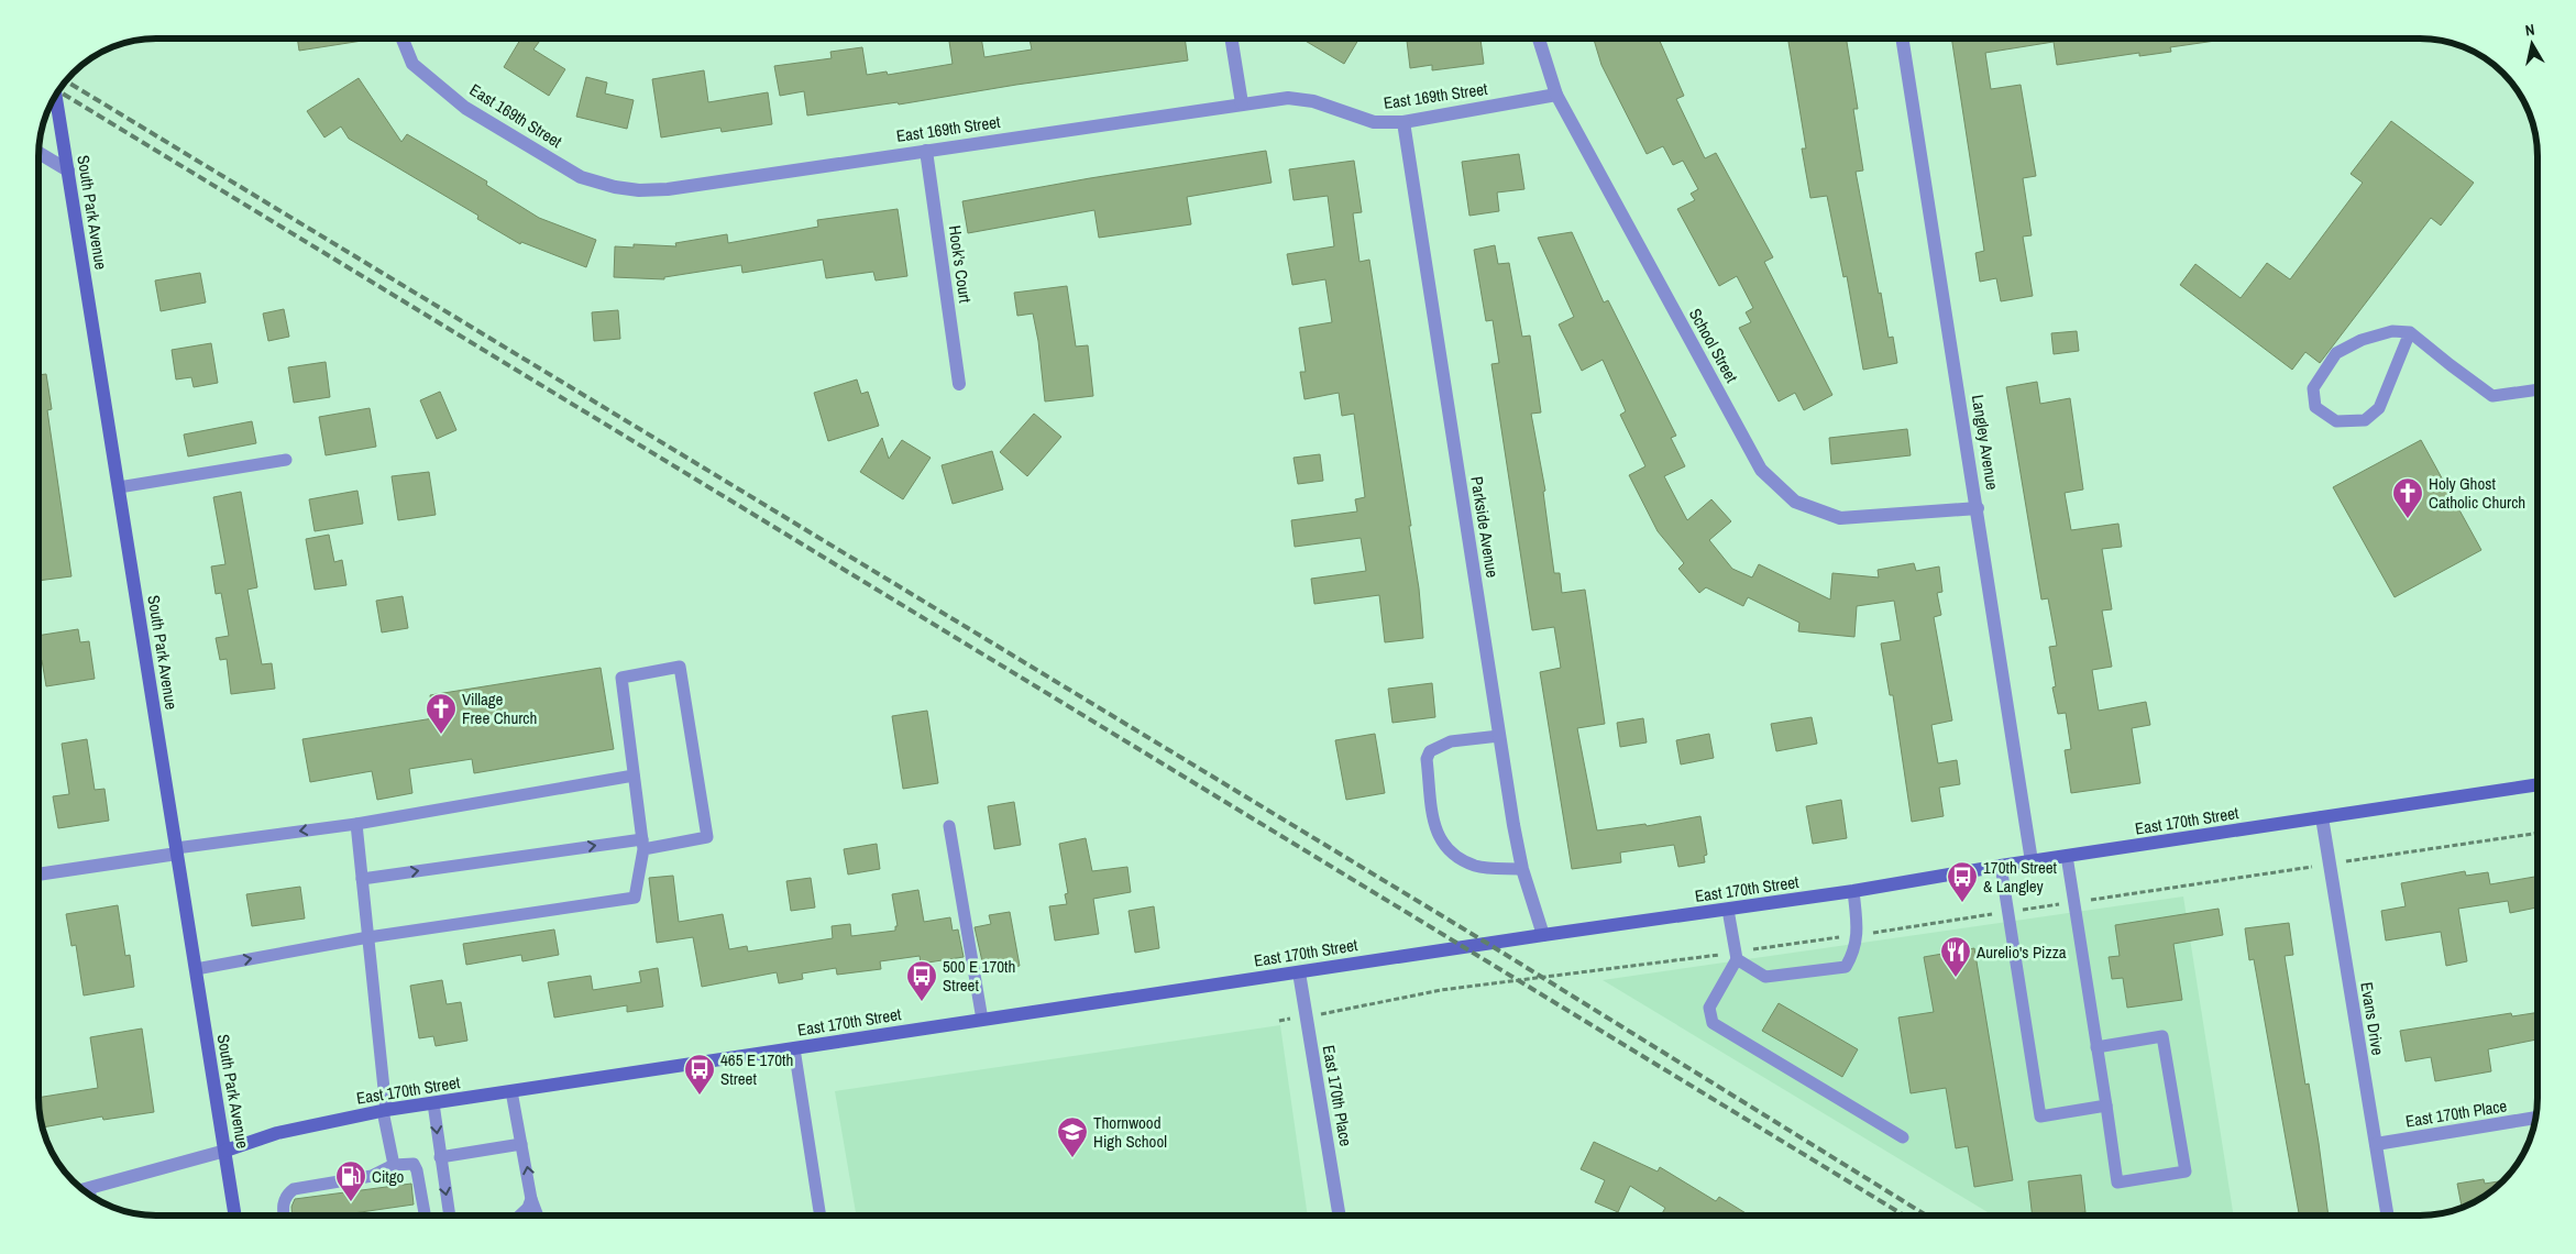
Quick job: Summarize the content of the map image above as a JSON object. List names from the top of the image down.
{
  "streets": {
    "street": [
      "East 169th Street",
      "South Park Avenue",
      "Hook's Court",
      "School Street",
      "Langley Avenue",
      "Parkside Avenue",
      "East 170th Street",
      "Evans Drive",
      "East 170th Place"
    ]
  },
  "crossings": [
    ["East 169th Street", "Hook's Court"],
    ["East 169th Street", "School Street"],
    ["East 169th Street", "Parkside Avenue"],
    ["South Park Avenue", "East 170th Street"],
    ["School Street", "Langley Avenue"],
    ["Langley Avenue", "East 170th Street"],
    ["Parkside Avenue", "East 170th Street"],
    ["East 170th Street", "Evans Drive"],
    ["East 170th Street", "East 170th Place"],
    ["Evans Drive", "East 170th Place"]
  ],
  "places": {
    "church": ["Holy Ghost Catholic Church", "Village Free Church"],
    "bus stop": ["170th Street & Langley", "500 E 170th Street", "465 E 170th Street"],
    "restaurant": ["Aurelio's Pizza"],
    "school or university": ["Thornwood High School"],
    "fuel station": ["Citgo"]
  },
  "north": "top"
}
